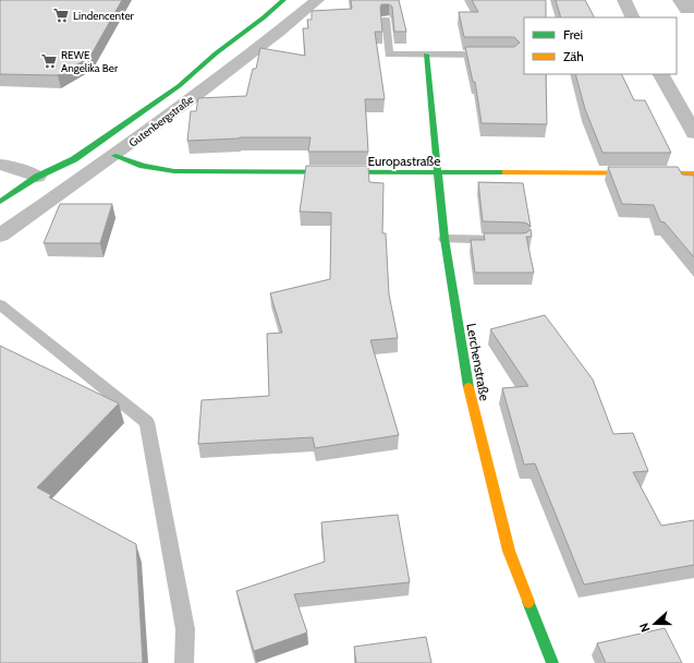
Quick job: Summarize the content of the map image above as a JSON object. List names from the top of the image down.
{
  "streets": {
    "street": ["Gutenbergstraße", "Europastraße", "Lerchenstraße"]
  },
  "crossings": [
    ["Gutenbergstraße", "Europastraße"],
    ["Europastraße", "Lerchenstraße"]
  ],
  "places": {
    "supermarket": ["Lindencenter", "REWE Angelika Ber"]
  },
  "legend": ["Frei", "Zäh"],
  "north": "left"
}
